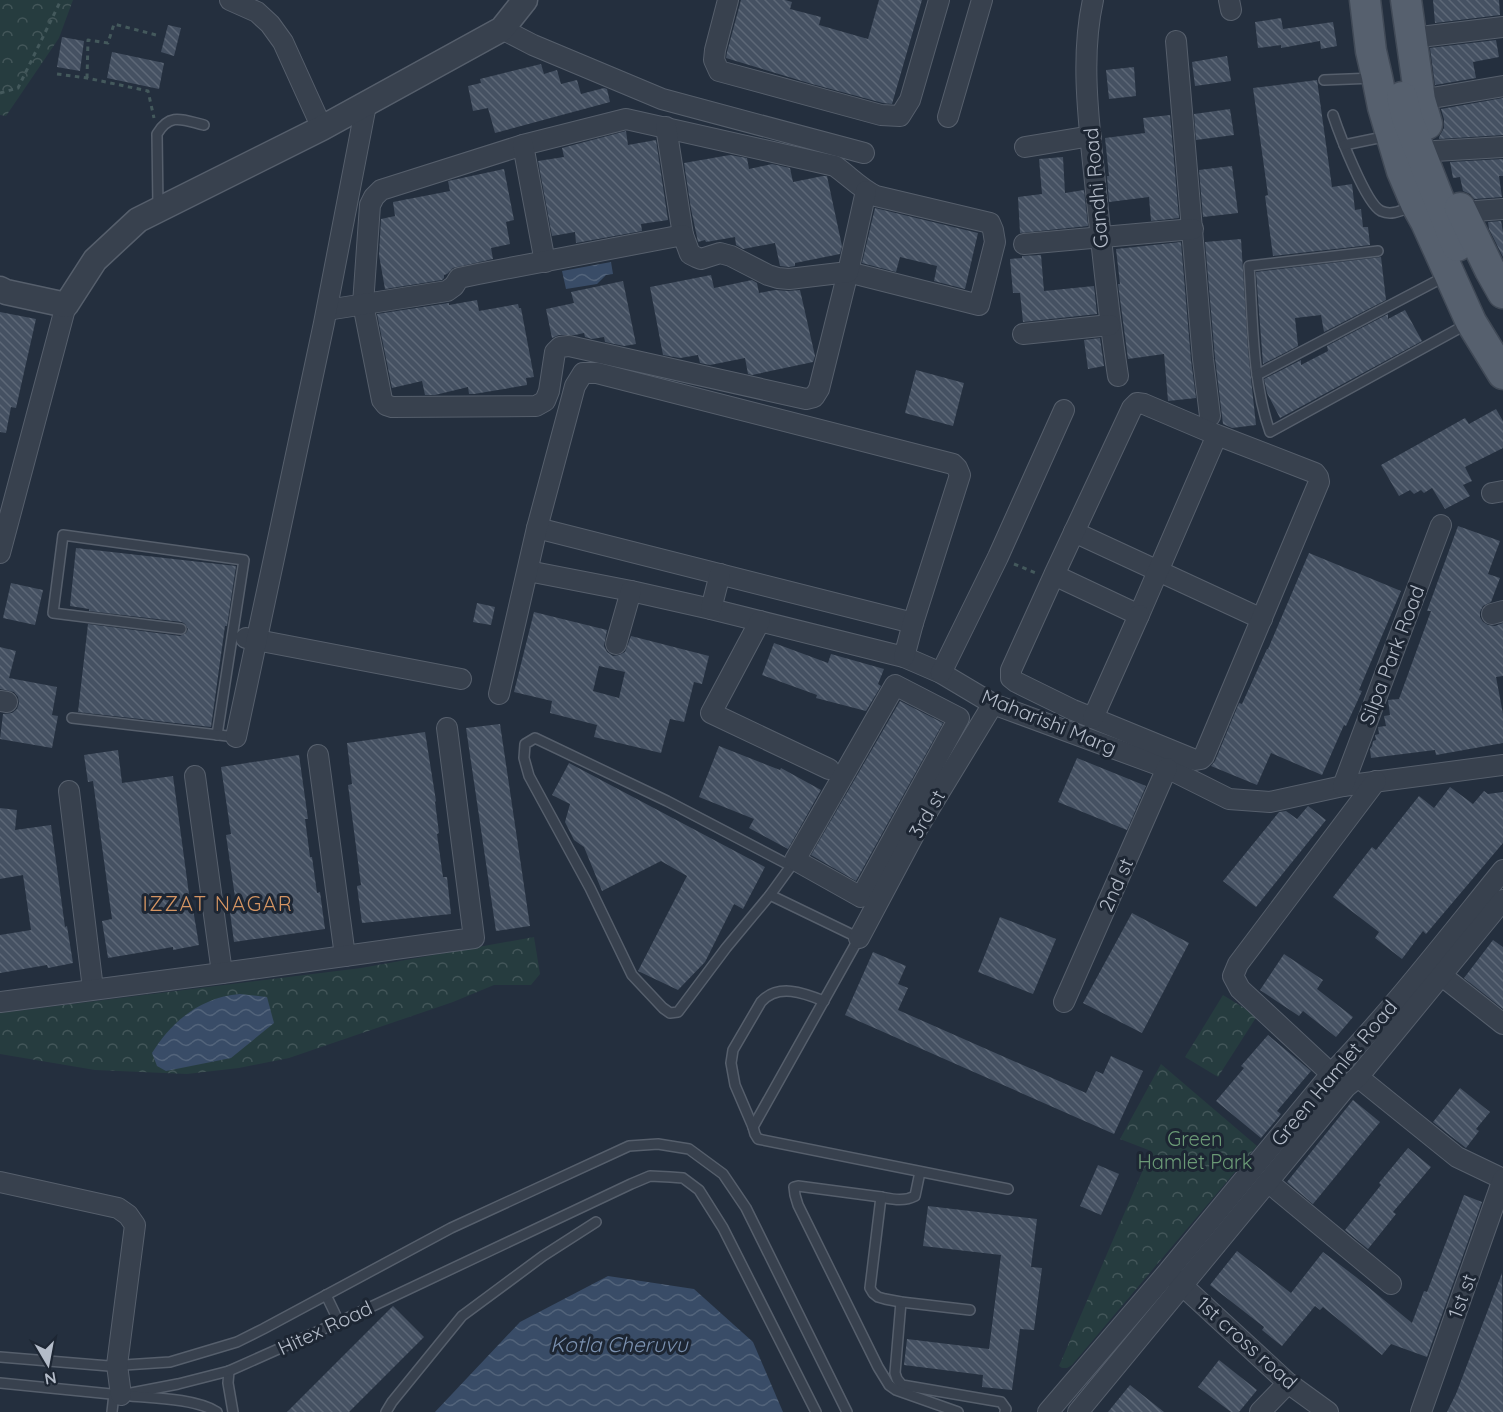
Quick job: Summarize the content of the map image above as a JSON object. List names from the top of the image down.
{
  "streets": {
    "street": [
      "Gandhi Road",
      "Silpa Park Road",
      "Maharishi Marg",
      "3rd st",
      "2nd st",
      "Green Hamlet Road",
      "1st st",
      "1st cross road"
    ],
    "lane": ["Hitex Road"]
  },
  "crossings": [
    ["Silpa Park Road", "Maharishi Marg"],
    ["Maharishi Marg", "3rd st"],
    ["Maharishi Marg", "2nd st"],
    ["Green Hamlet Road", "1st cross road"]
  ],
  "districts": ["IZZAT NAGAR"],
  "water": ["Kotla Cheruvu"],
  "parks": ["Green Hamlet Park"],
  "north": "bottom"
}
